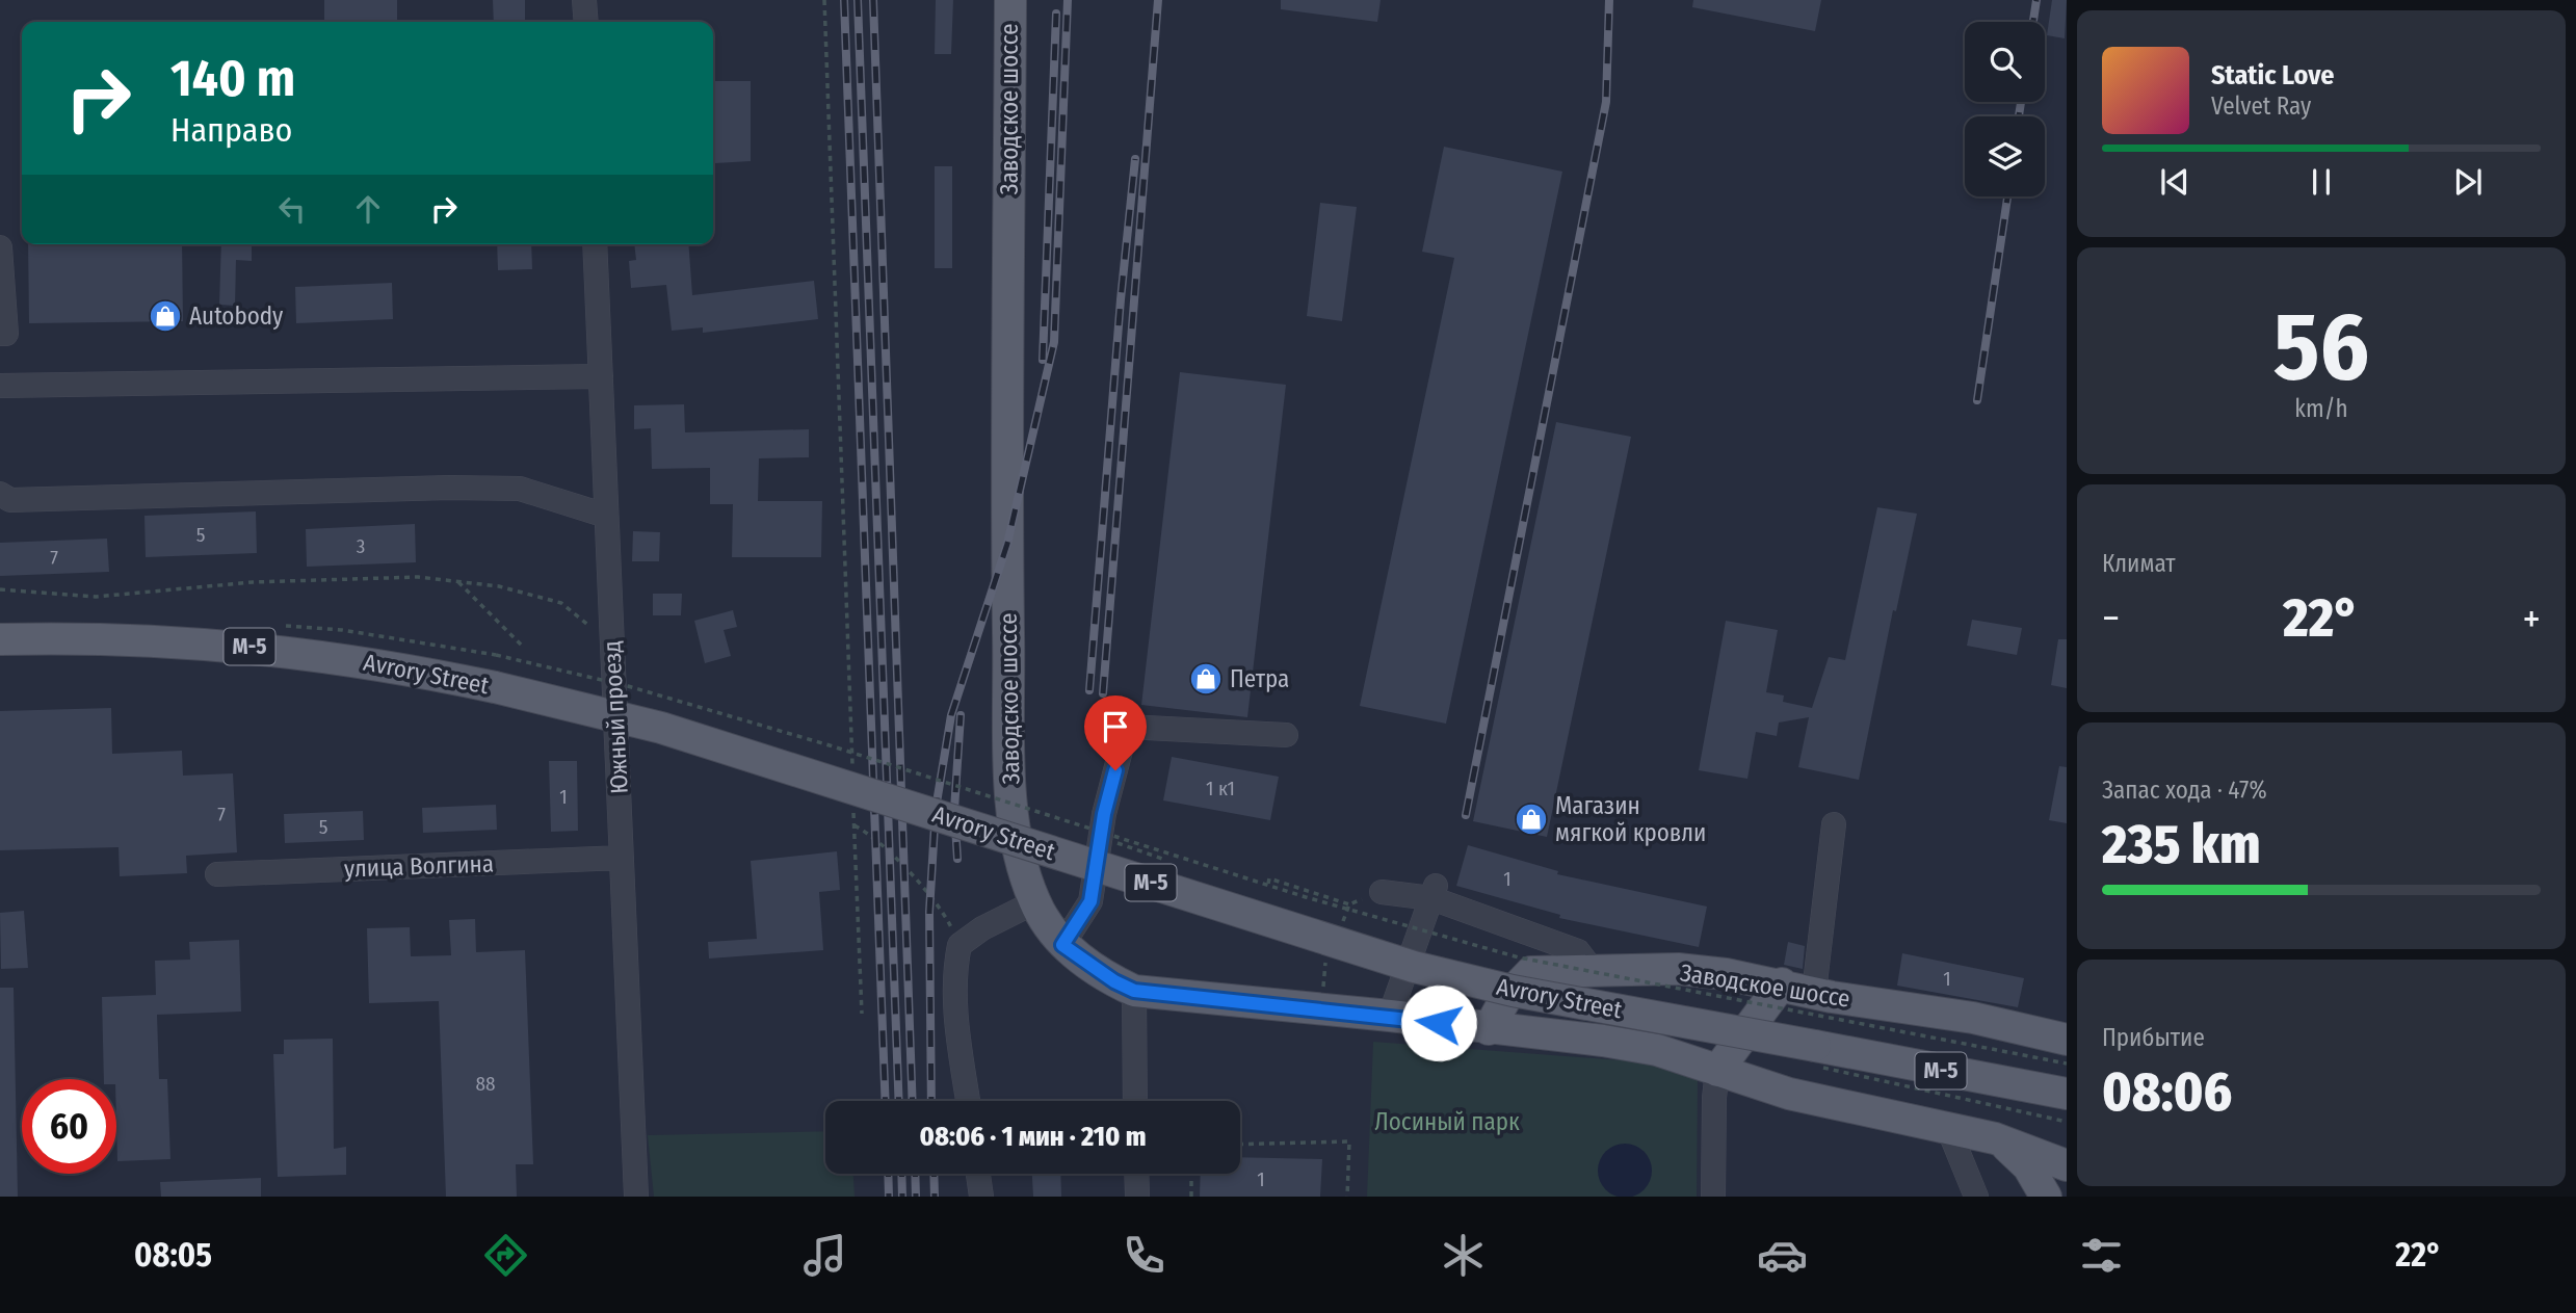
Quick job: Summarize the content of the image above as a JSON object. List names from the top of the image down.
{
  "streets": {
    "main road": ["Заводское шоссе", "М-5", "Avrory Street"],
    "street": ["Южный проезд", "улица Волгина"]
  },
  "crossings": [
    ["Южный проезд", "улица Волгина"]
  ],
  "parks": ["Лосиный парк"],
  "places": {
    "shop": ["Autobody", "Петра", "Магазин мягкой кровли"]
  },
  "house_numbers": [
    "5",
    "3",
    "7",
    "1 к1",
    "1",
    "7",
    "5",
    "1",
    "1",
    "88",
    "1"
  ],
  "page": {
    "turn": ["140 m", "Направо"],
    "song": ["Static Love", "Velvet Ray"],
    "tile": [
      ["56", "km/h"],
      "Климат",
      ["Запас хода · 47%", "235 km"],
      ["Прибытие", "08:06"]
    ],
    "heat": ["−", "22°", "+"],
    "limit": "60",
    "trip": "08:06 · 1 мин · 210 m",
    "tabs": ["08:05", "22°"]
  }
}
